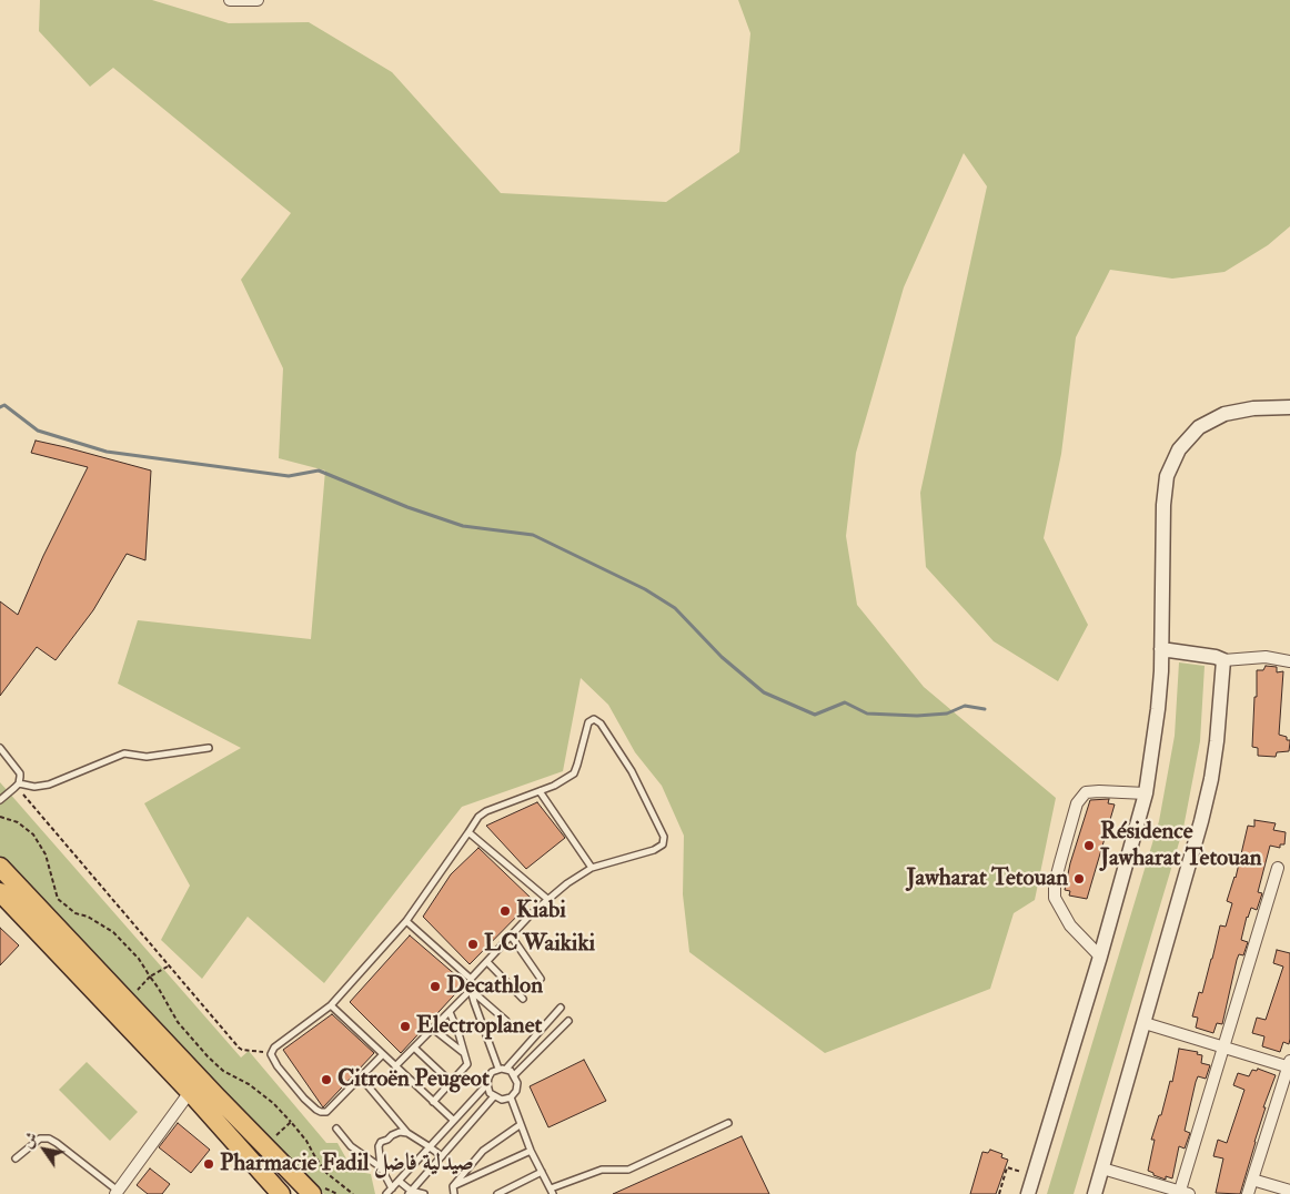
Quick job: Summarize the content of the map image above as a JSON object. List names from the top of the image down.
{
  "places": [
    "Résidence Jawharat Tetouan",
    "Jawharat Tetouan",
    "Kiabi",
    "LC Waikiki",
    "Decathlon",
    "Electroplanet",
    "Citroën Peugeot",
    "Pharmacie Fadil صيدلية فاضل"
  ],
  "north": "top left"
}
